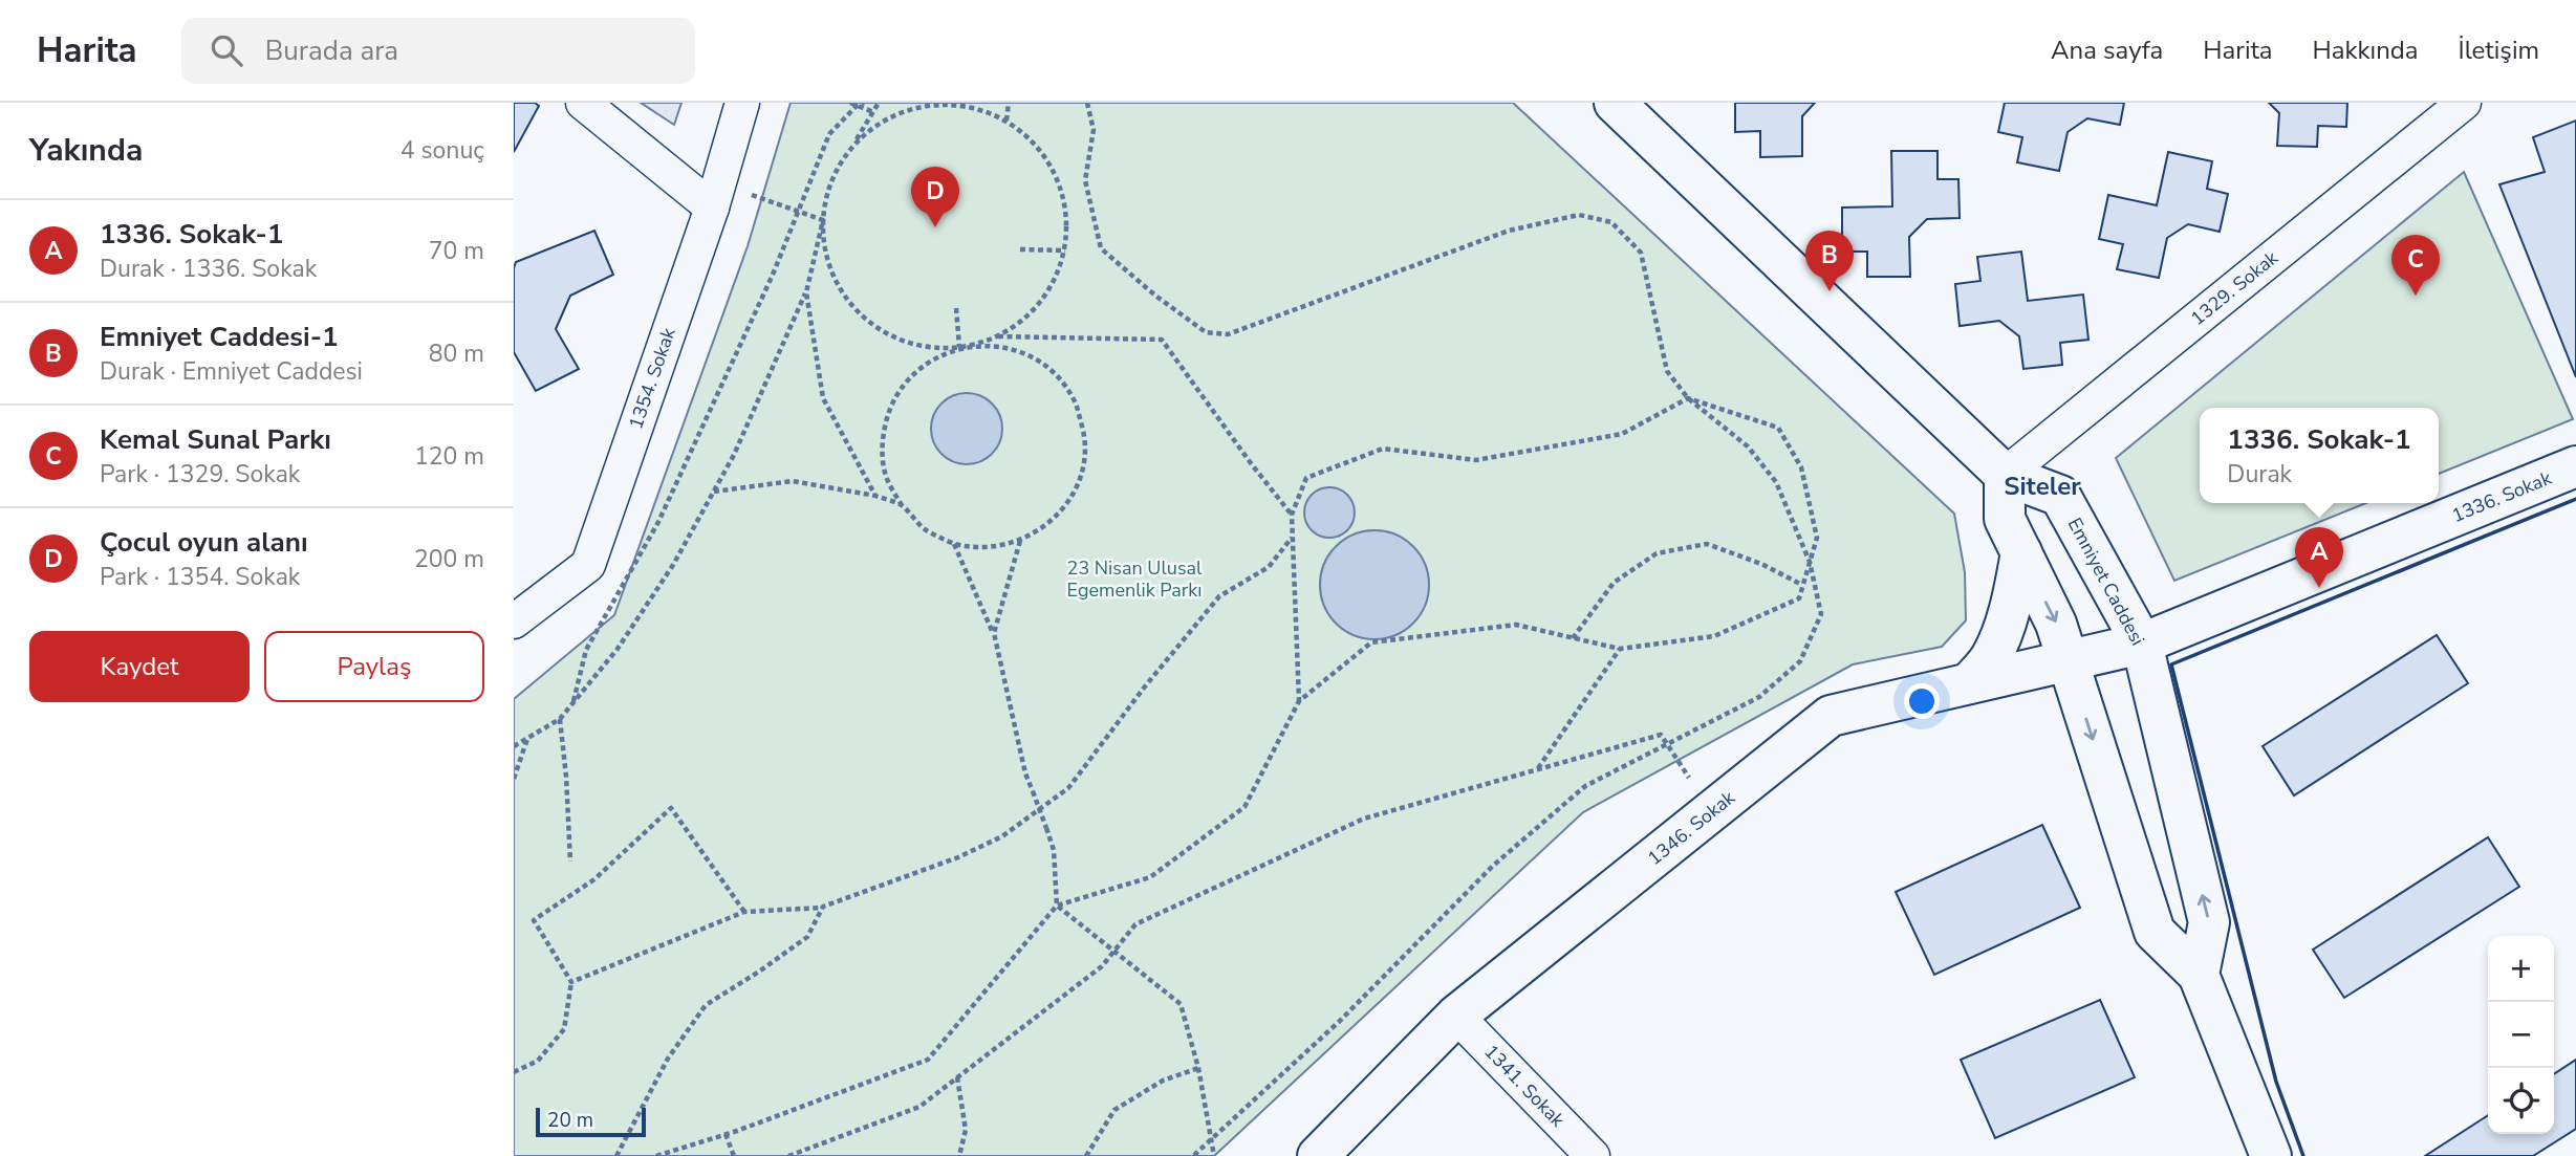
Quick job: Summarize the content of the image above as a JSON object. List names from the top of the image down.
{
  "streets": {
    "street": [
      "1329. Sokak",
      "1354. Sokak",
      "1336. Sokak",
      "Emniyet Caddesi",
      "1346. Sokak",
      "1341. Sokak"
    ]
  },
  "crossings": [
    ["1329. Sokak", "Emniyet Caddesi"],
    ["1336. Sokak", "Emniyet Caddesi"],
    ["1336. Sokak", "1346. Sokak"],
    ["Emniyet Caddesi", "1346. Sokak"],
    ["1346. Sokak", "1341. Sokak"]
  ],
  "districts": ["Siteler"],
  "parks": ["23 Nisan Ulusal Egemenlik Parkı"],
  "scale_bar": "20 m",
  "page": {
    "header": "Harita",
    "search": "Burada ara",
    "nav": [
      "Ana sayfa",
      "Harita",
      "Hakkında",
      "İletişim"
    ],
    "heading": ["Yakında", "4 sonuç"],
    "pins": [
      "D",
      "B",
      "C",
      "A"
    ],
    "list": [
      {
        "mark": "A",
        "name": "1336. Sokak-1",
        "note": "Durak · 1336. Sokak",
        "value": "70 m"
      },
      {
        "mark": "B",
        "name": "Emniyet Caddesi-1",
        "note": "Durak · Emniyet Caddesi",
        "value": "80 m"
      },
      {
        "mark": "C",
        "name": "Kemal Sunal Parkı",
        "note": "Park · 1329. Sokak",
        "value": "120 m"
      },
      {
        "mark": "D",
        "name": "Çocul oyun alanı",
        "note": "Park · 1354. Sokak",
        "value": "200 m"
      }
    ],
    "popup": ["1336. Sokak-1", "Durak"],
    "buttons": ["Kaydet", "Paylaş"],
    "map_buttons": ["+", "−"],
    "scale": "20 m"
  }
}
